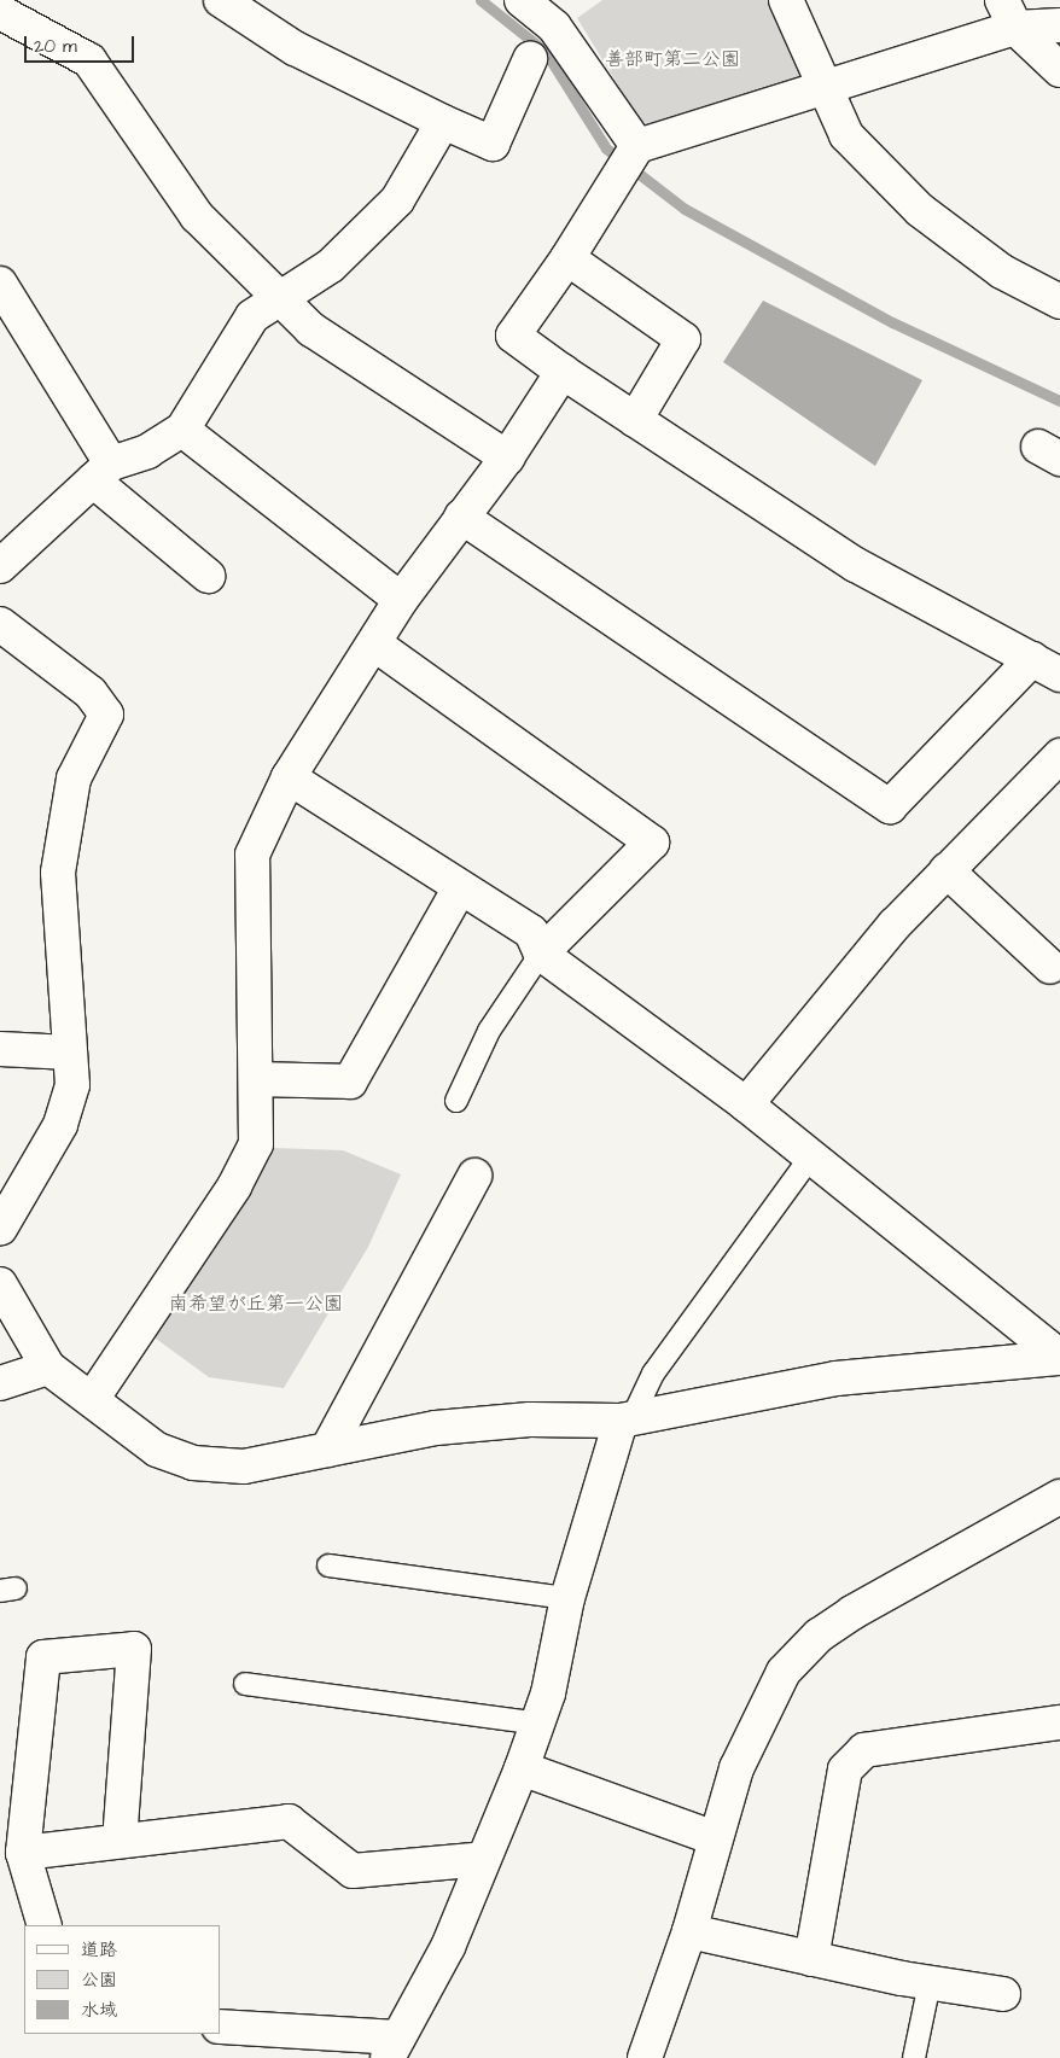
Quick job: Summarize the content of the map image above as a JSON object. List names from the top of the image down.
{
  "parks": ["善部町第二公園", "南希望が丘第一公園"],
  "legend": ["道路", "公園", "水域"],
  "scale_bar": "20 m"
}
